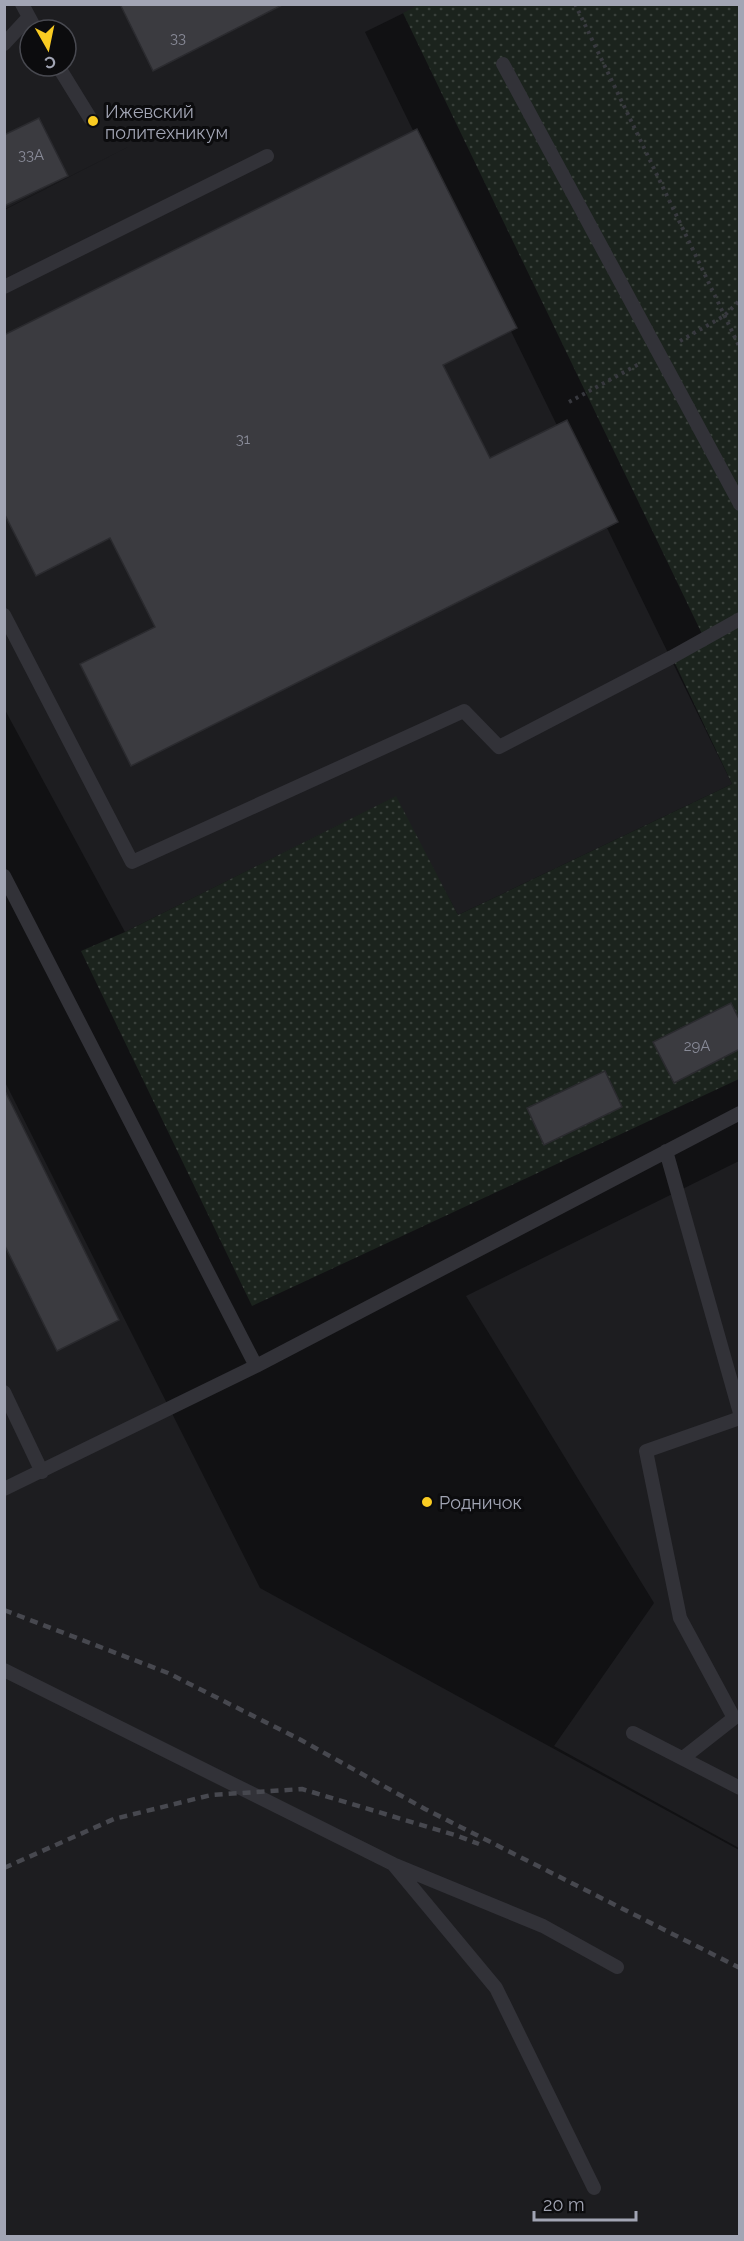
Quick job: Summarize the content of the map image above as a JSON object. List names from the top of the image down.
{
  "places": ["Ижевский политехникум", "Родничок"],
  "house_numbers": [
    "33",
    "33А",
    "31",
    "29А"
  ],
  "scale_bar": "20 m",
  "north": "bottom"
}
